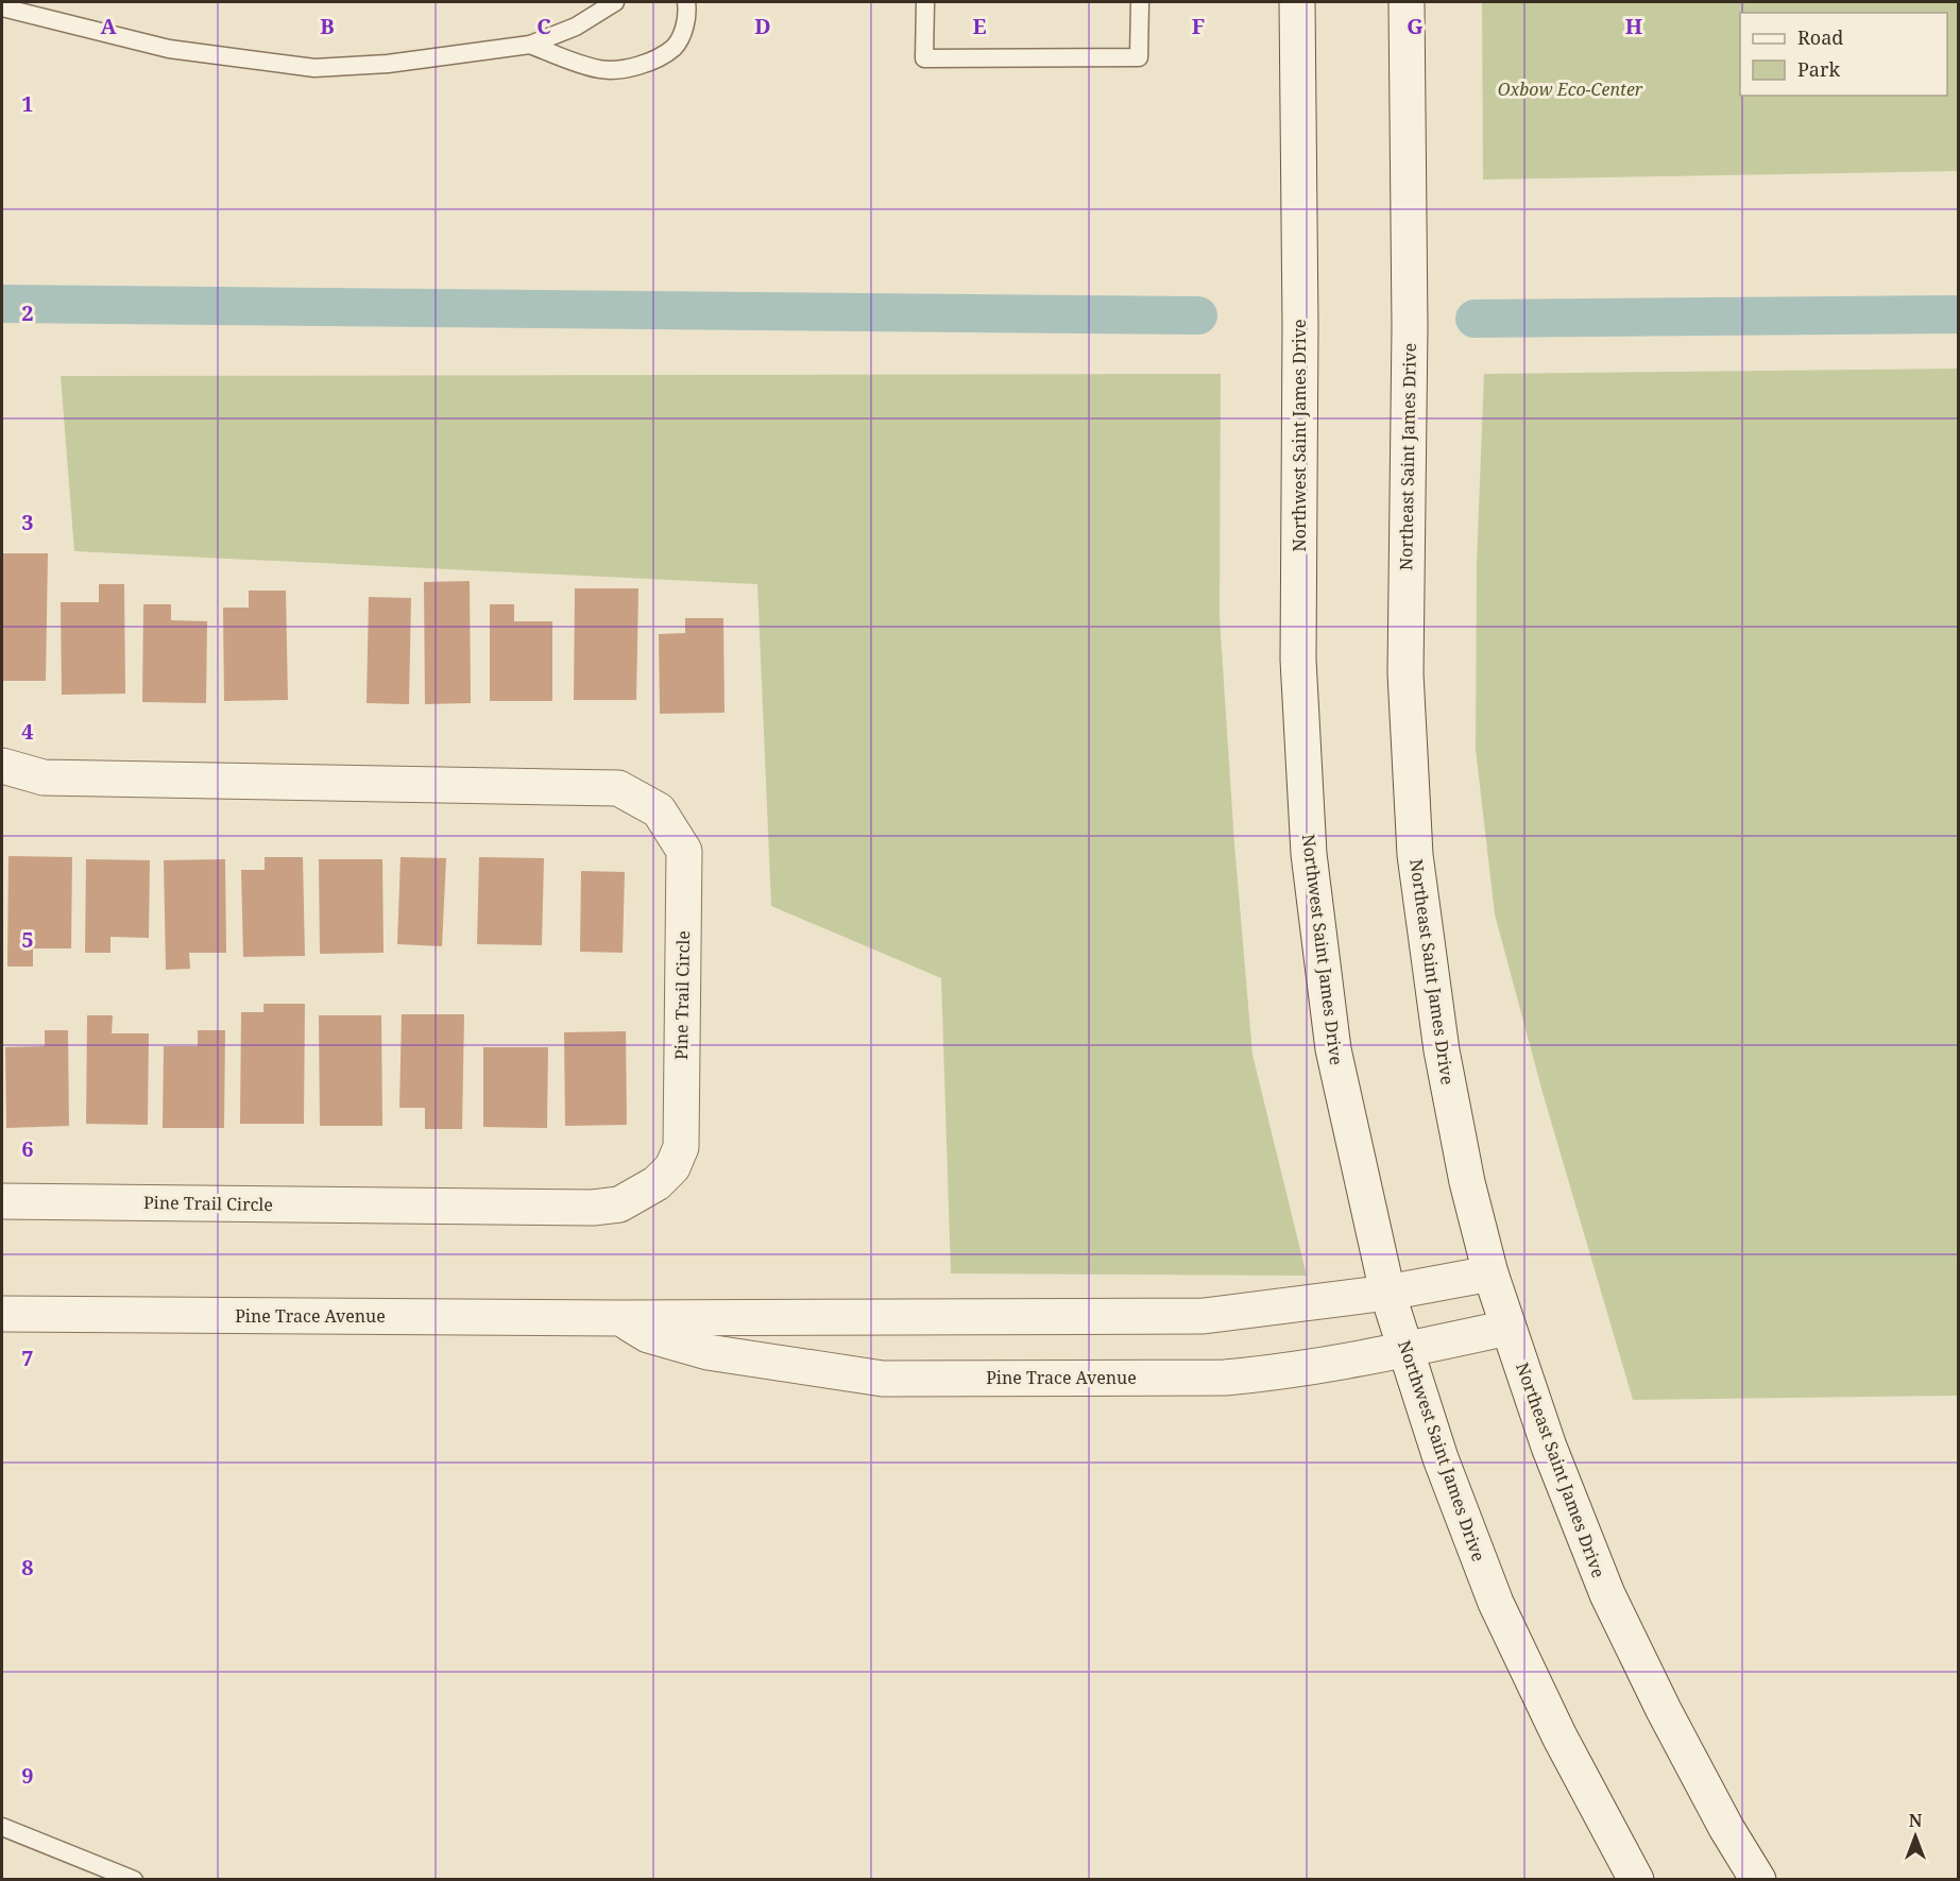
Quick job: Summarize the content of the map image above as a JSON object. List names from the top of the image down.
{
  "streets": {
    "street": [
      "Northwest Saint James Drive",
      "Northeast Saint James Drive",
      "Pine Trail Circle",
      "Pine Trace Avenue"
    ]
  },
  "crossings": [
    ["Northwest Saint James Drive", "Pine Trace Avenue"],
    ["Northeast Saint James Drive", "Pine Trace Avenue"]
  ],
  "parks": ["Oxbow Eco-Center"],
  "legend": ["Road", "Park"],
  "north": "top",
  "grid": {
    "columns": [
      "A",
      "B",
      "C",
      "D",
      "E",
      "F",
      "G",
      "H"
    ],
    "rows": [
      "1",
      "2",
      "3",
      "4",
      "5",
      "6",
      "7",
      "8",
      "9"
    ]
  }
}
